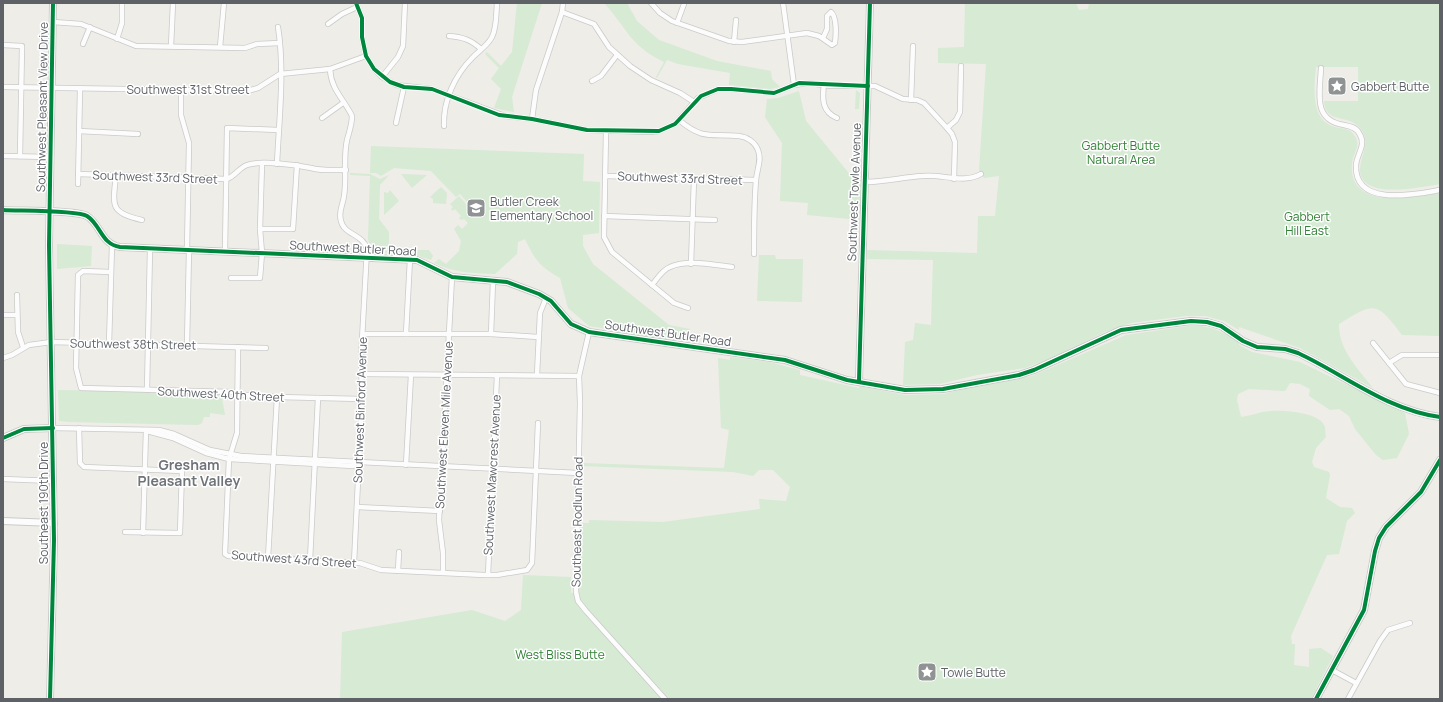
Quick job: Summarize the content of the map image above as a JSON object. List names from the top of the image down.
{
  "streets": {
    "main road": [
      "Southwest Pleasant View Drive",
      "Southwest Towle Avenue",
      "Southwest Butler Road",
      "Southeast 190th Drive"
    ],
    "street": [
      "Southwest 31st Street",
      "Southwest 33rd Street",
      "Southwest 38th Street",
      "Southwest 40th Street",
      "Southwest Binford Avenue",
      "Southwest Eleven Mile Avenue",
      "Southwest Mawcrest Avenue",
      "Southeast Rodlun Road",
      "Southwest 43rd Street"
    ]
  },
  "crossings": [
    ["Southwest 31st Street", "Southwest Pleasant View Drive"],
    ["Southwest Pleasant View Drive", "Southeast 190th Drive"],
    ["Southwest 33rd Street", "Southwest Binford Avenue"],
    ["Southwest Towle Avenue", "Southwest Butler Road"],
    ["Southwest Butler Road", "Southwest Binford Avenue"],
    ["Southwest Butler Road", "Southwest Eleven Mile Avenue"],
    ["Southwest Butler Road", "Southeast Rodlun Road"],
    ["Southwest 38th Street", "Southwest 40th Street"],
    ["Southwest 38th Street", "Southeast 190th Drive"],
    ["Southwest 40th Street", "Southwest Binford Avenue"],
    ["Southwest Binford Avenue", "Southwest 43rd Street"],
    ["Southwest Eleven Mile Avenue", "Southwest 43rd Street"],
    ["Southwest Mawcrest Avenue", "Southwest 43rd Street"]
  ],
  "districts": ["Gresham Pleasant Valley"],
  "parks": ["Gabbert Butte Natural Area", "Gabbert Hill East", "West Bliss Butte"],
  "places": {
    "place": ["Gabbert Butte", "Towle Butte"],
    "school or university": ["Butler Creek Elementary School"]
  }
}
